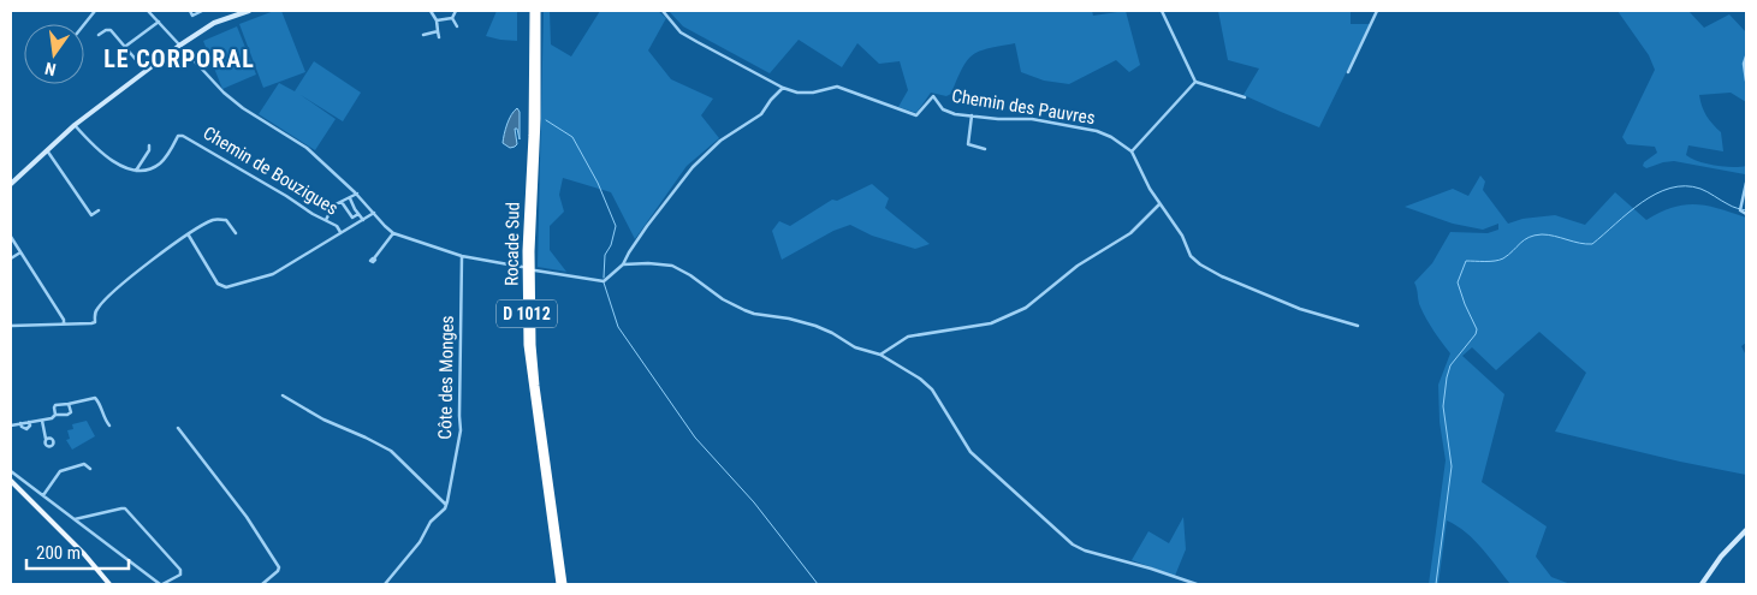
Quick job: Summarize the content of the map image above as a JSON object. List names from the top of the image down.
{
  "streets": {
    "highway": ["Rocade Sud", "D 1012"],
    "street": ["Chemin des Pauvres", "Chemin de Bouzigues", "Côte des Monges"]
  },
  "districts": ["LE CORPORAL"],
  "scale_bar": "200 m",
  "north": "bottom"
}
